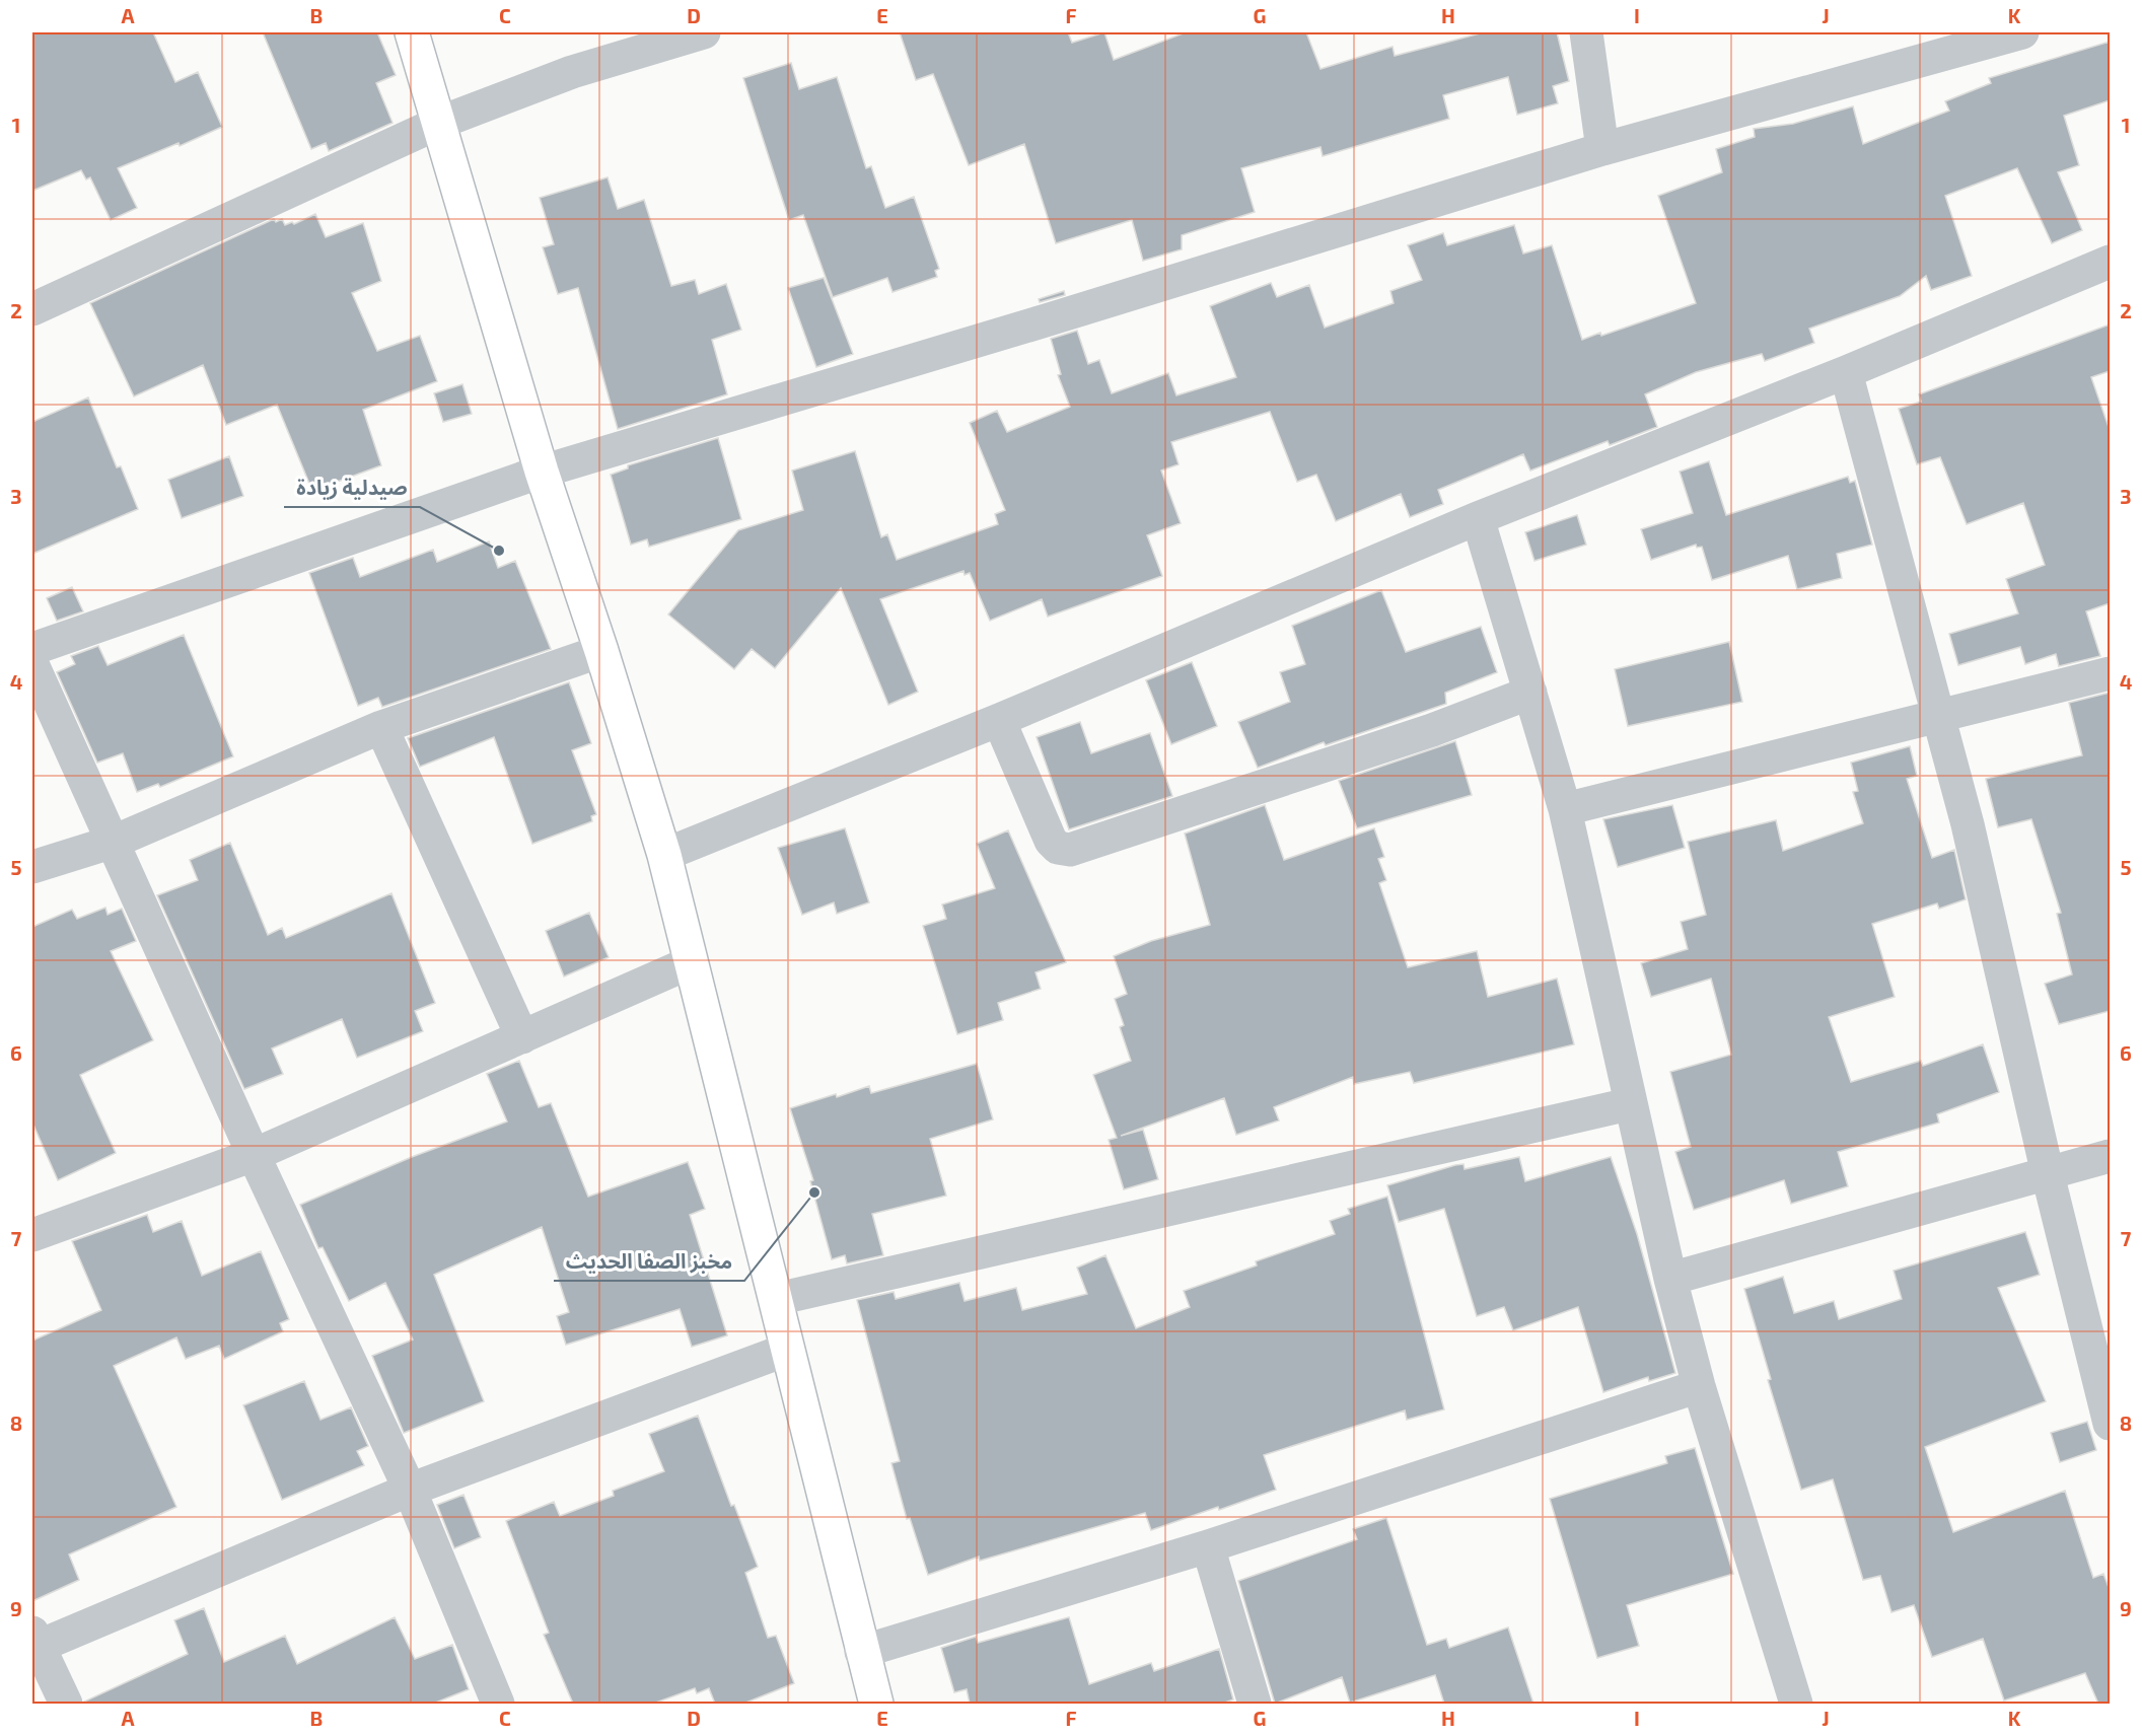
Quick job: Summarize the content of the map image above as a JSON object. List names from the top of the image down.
{
  "places": ["صيدلية زيادة", "مخبز الصفا الحديث"],
  "grid": {
    "columns": [
      "A",
      "B",
      "C",
      "D",
      "E",
      "F",
      "G",
      "H",
      "I",
      "J",
      "K"
    ],
    "rows": [
      "1",
      "2",
      "3",
      "4",
      "5",
      "6",
      "7",
      "8",
      "9"
    ]
  }
}
